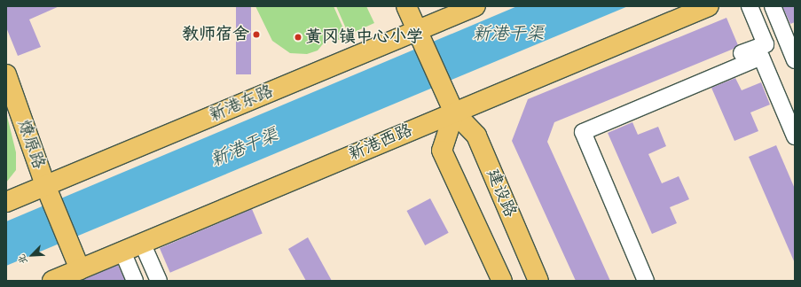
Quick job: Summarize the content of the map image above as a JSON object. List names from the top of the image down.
{
  "streets": {
    "main road": [
      "新港东路",
      "新港西路",
      "燎原路",
      "建设路"
    ]
  },
  "crossings": [
    ["新港东路", "燎原路"],
    ["新港东路", "建设路"],
    ["新港西路", "燎原路"],
    ["新港西路", "建设路"]
  ],
  "water": ["新港干渠"],
  "places": ["教师宿舍", "黄冈镇中心小学"],
  "north": "bottom left"
}
